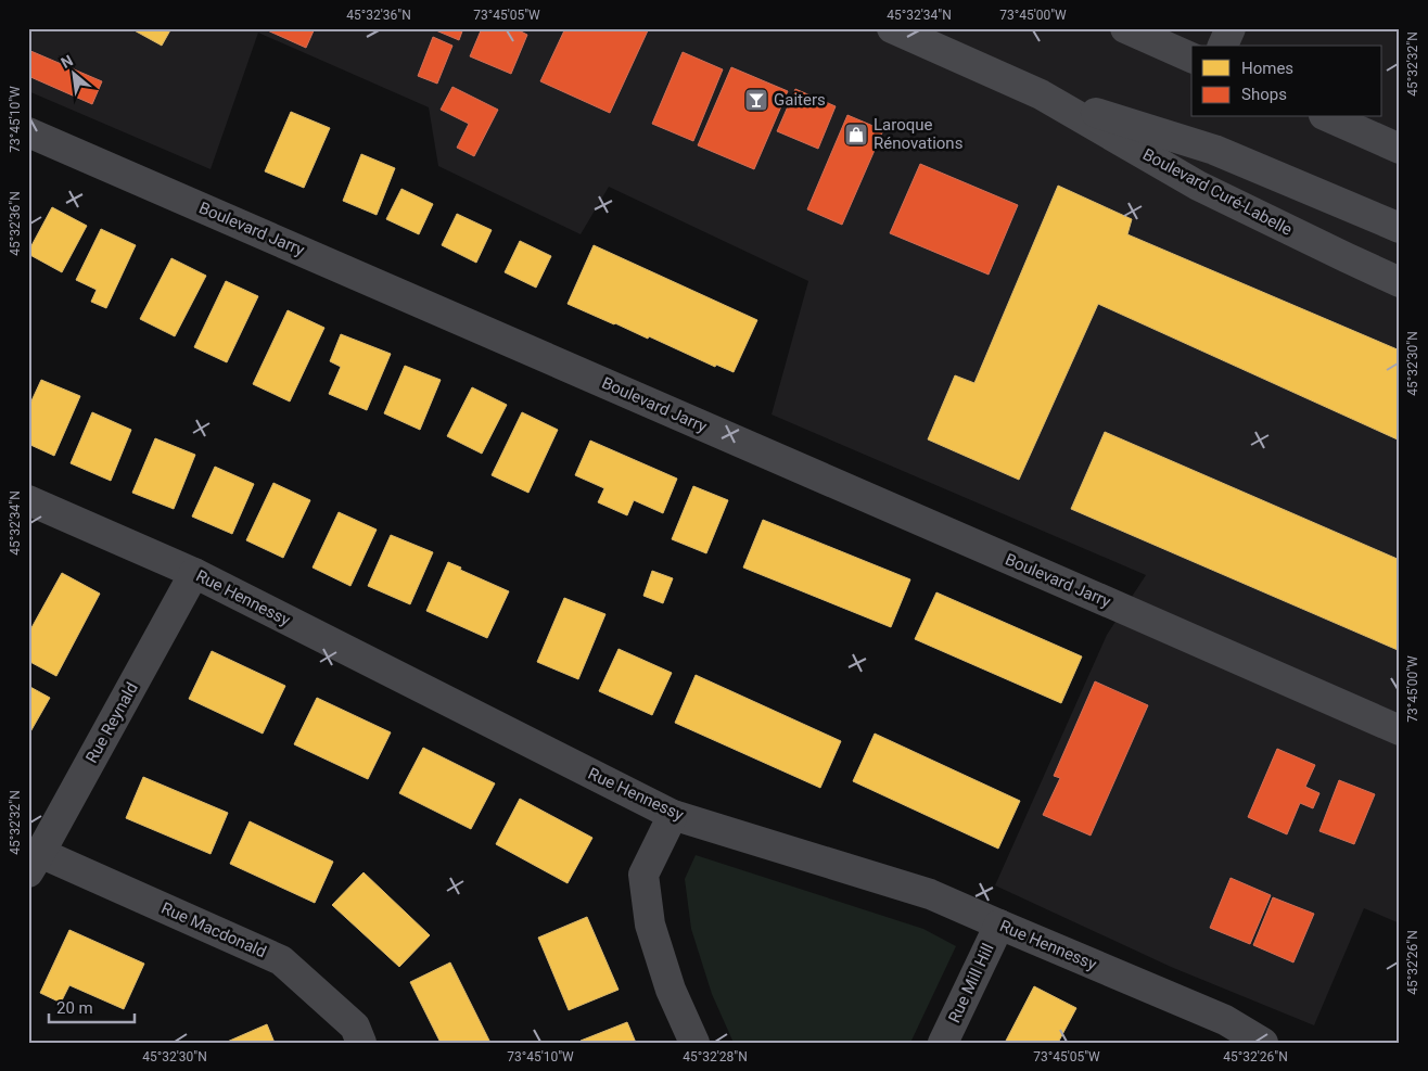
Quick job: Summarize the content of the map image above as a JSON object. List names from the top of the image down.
{
  "streets": {
    "main road": ["Boulevard Curé-Labelle"],
    "street": [
      "Boulevard Jarry",
      "Rue Hennessy",
      "Rue Reynald",
      "Rue Macdonald",
      "Rue Mill Hill"
    ]
  },
  "crossings": [
    ["Rue Hennessy", "Rue Reynald"],
    ["Rue Hennessy", "Rue Mill Hill"],
    ["Rue Reynald", "Rue Macdonald"]
  ],
  "places": {
    "bar": ["Gaiters"],
    "shop": ["Laroque Rénovations"]
  },
  "legend": ["Homes", "Shops"],
  "scale_bar": "20 m",
  "north": "top left",
  "coordinates": [
    "45°32'36\"N",
    "73°45'05\"W",
    "45°32'34\"N",
    "73°45'00\"W",
    "45°32'32\"N",
    "73°45'10\"W",
    "45°32'30\"N",
    "45°32'26\"N",
    "45°32'28\"N"
  ]
}
